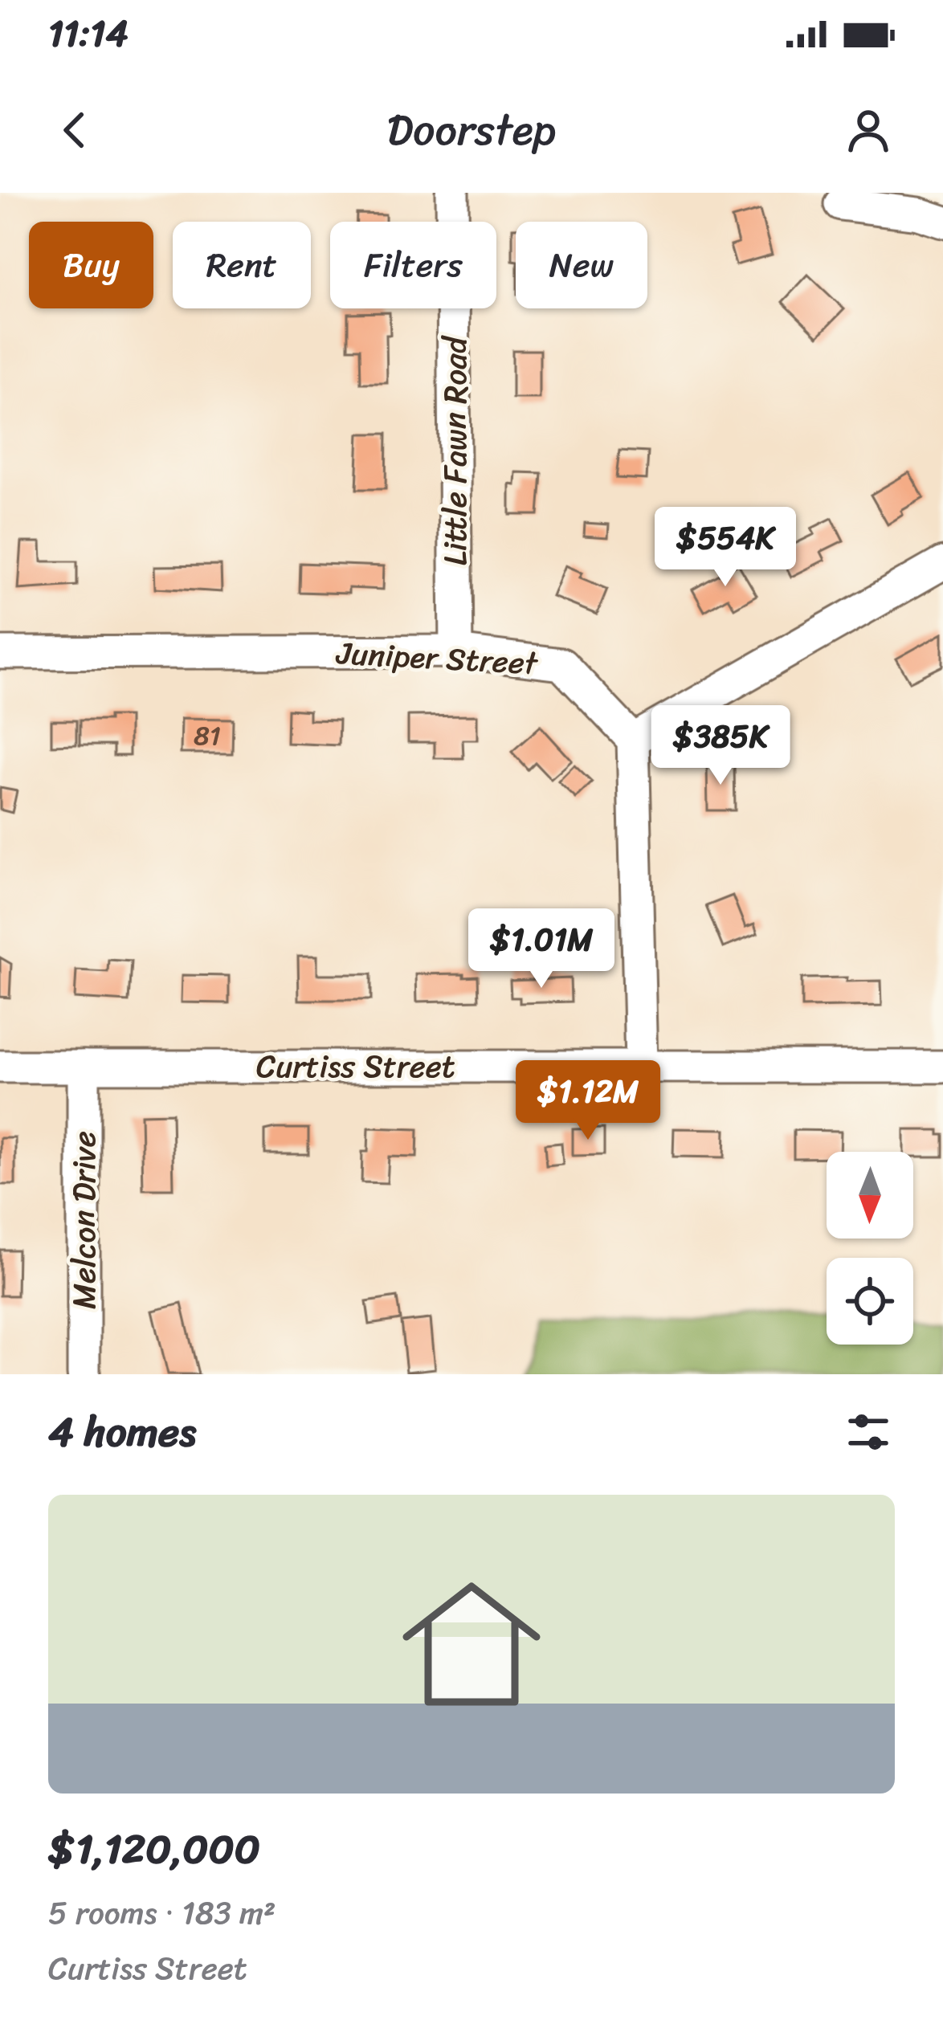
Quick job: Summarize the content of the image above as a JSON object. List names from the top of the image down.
{
  "streets": {
    "street": [
      "Little Fawn Road",
      "Juniper Street",
      "Curtiss Street",
      "Melcon Drive"
    ]
  },
  "crossings": [
    ["Little Fawn Road", "Juniper Street"],
    ["Curtiss Street", "Melcon Drive"]
  ],
  "house_numbers": ["81"],
  "north": "bottom",
  "page": {
    "status": "11:14",
    "header": "Doorstep",
    "chip": [
      "Buy",
      "Rent",
      "Filters",
      "New"
    ],
    "price": [
      "$554K",
      "$385K",
      "$1.01M",
      "$1.12M"
    ],
    "heading": "4 homes",
    "list": [
      {
        "name": "$1,120,000",
        "note": "5 rooms · 183 m² · Curtiss Street"
      }
    ]
  }
}
